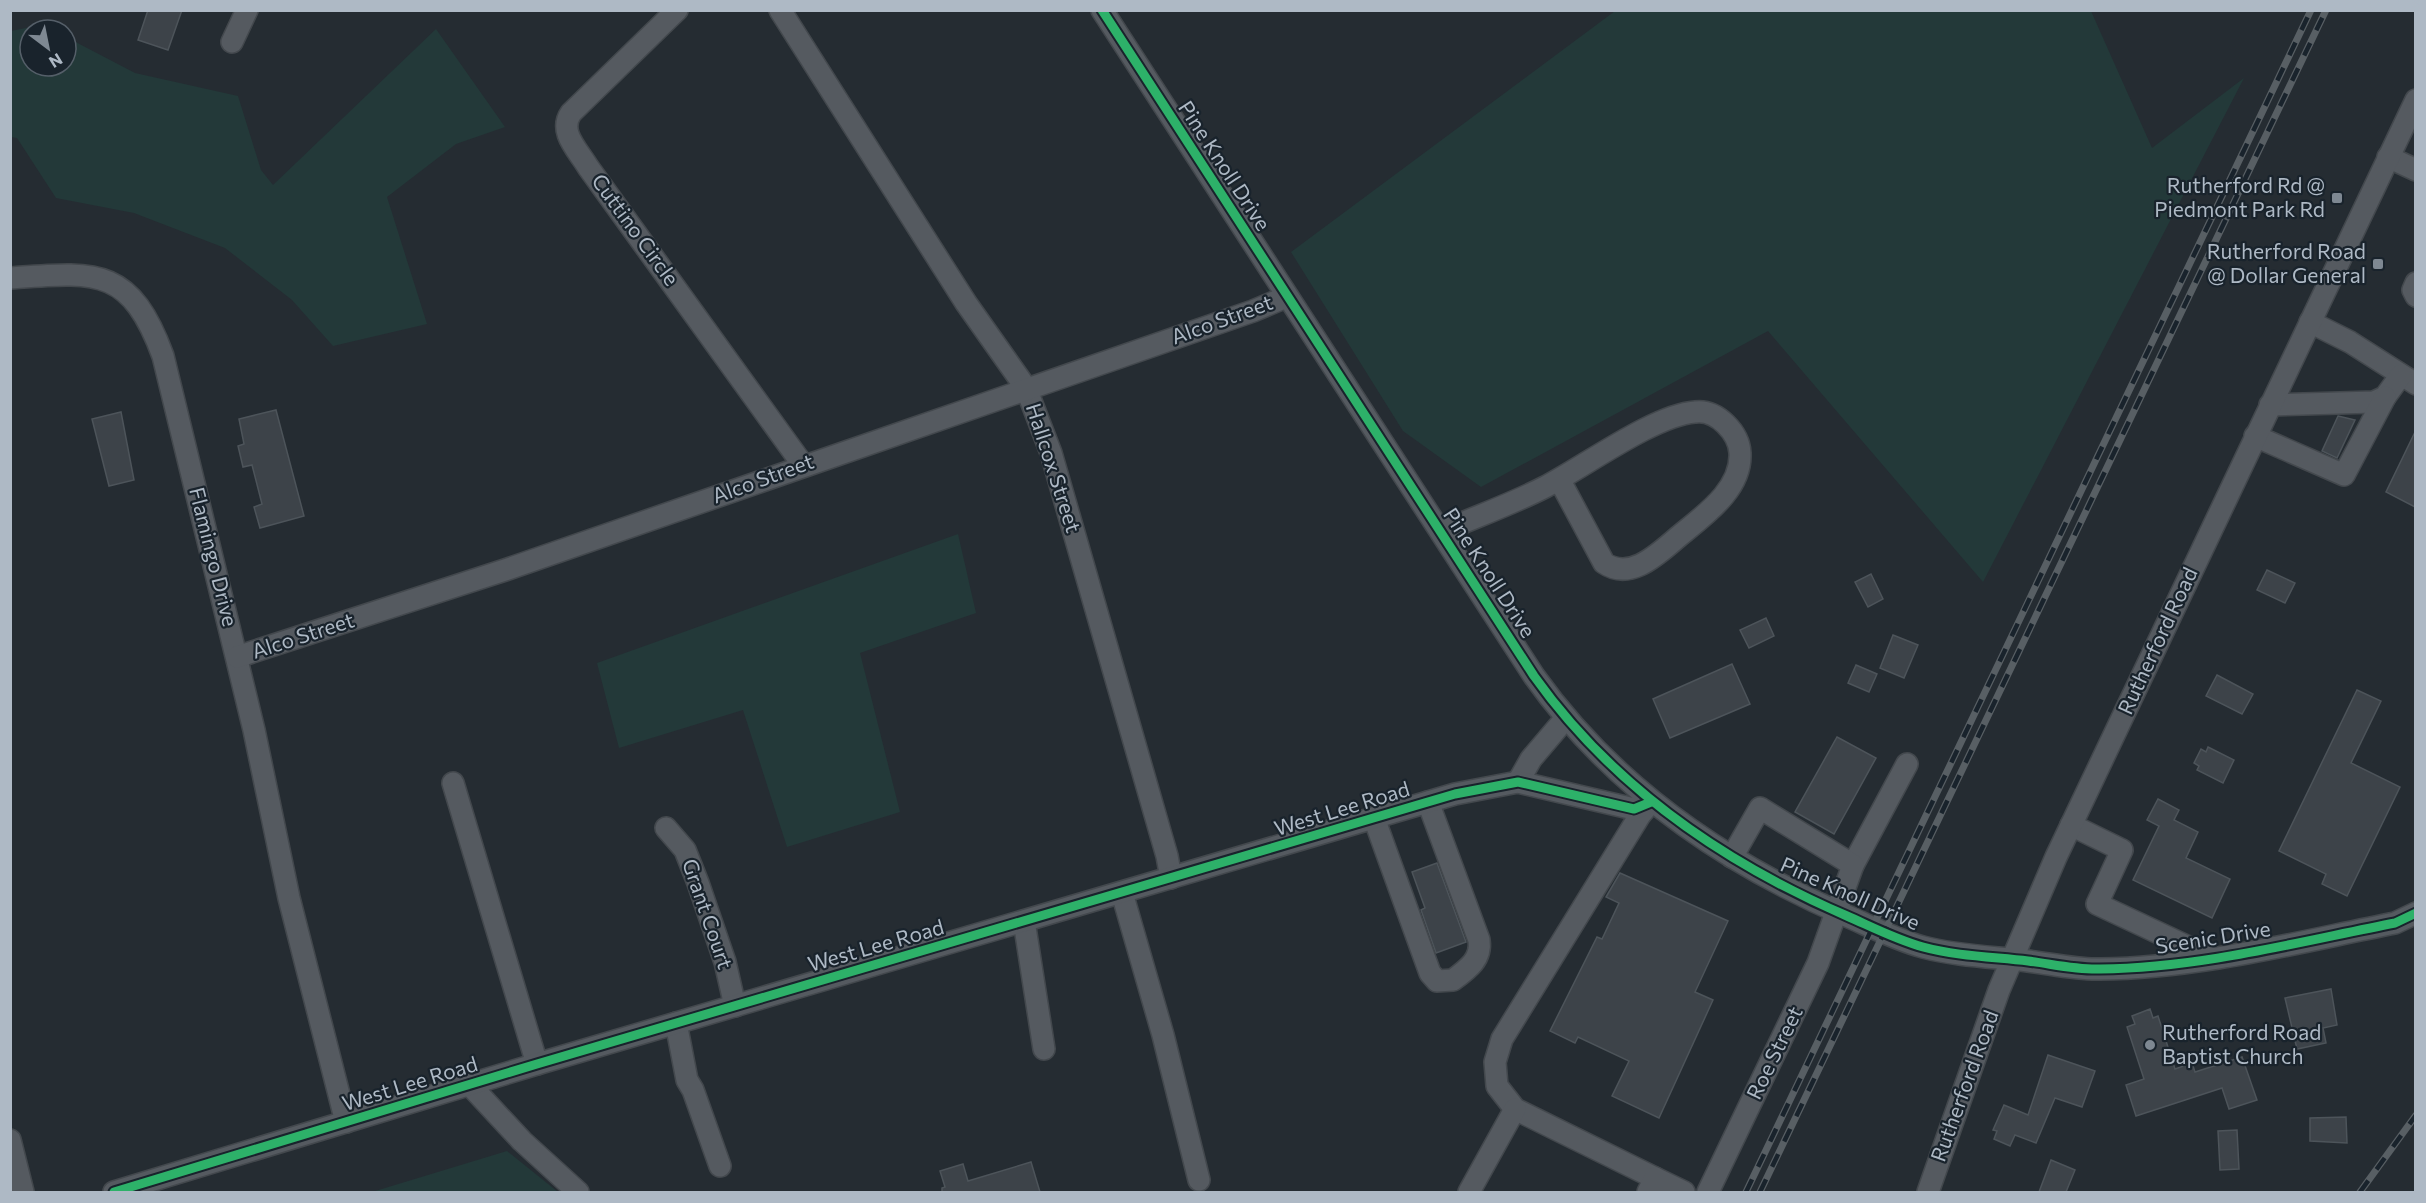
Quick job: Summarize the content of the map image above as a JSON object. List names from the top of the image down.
{
  "streets": {
    "street": [
      "Pine Knoll Drive",
      "Cuttino Circle",
      "Alco Street",
      "Hallcox Street",
      "Flamingo Drive",
      "Rutherford Road",
      "West Lee Road",
      "Grant Court",
      "Scenic Drive",
      "Roe Street"
    ]
  },
  "crossings": [
    ["Pine Knoll Drive", "Alco Street"],
    ["Pine Knoll Drive", "Rutherford Road"],
    ["Pine Knoll Drive", "West Lee Road"],
    ["Pine Knoll Drive", "Scenic Drive"],
    ["Pine Knoll Drive", "Roe Street"],
    ["Cuttino Circle", "Alco Street"],
    ["Alco Street", "Hallcox Street"],
    ["Alco Street", "Flamingo Drive"],
    ["Hallcox Street", "West Lee Road"],
    ["Flamingo Drive", "West Lee Road"],
    ["Rutherford Road", "Scenic Drive"],
    ["West Lee Road", "Grant Court"]
  ],
  "places": {
    "transit": ["Rutherford Rd @ Piedmont Park Rd", "Rutherford Road @ Dollar General"],
    "other": ["Rutherford Road Baptist Church"]
  },
  "north": "bottom right"
}
